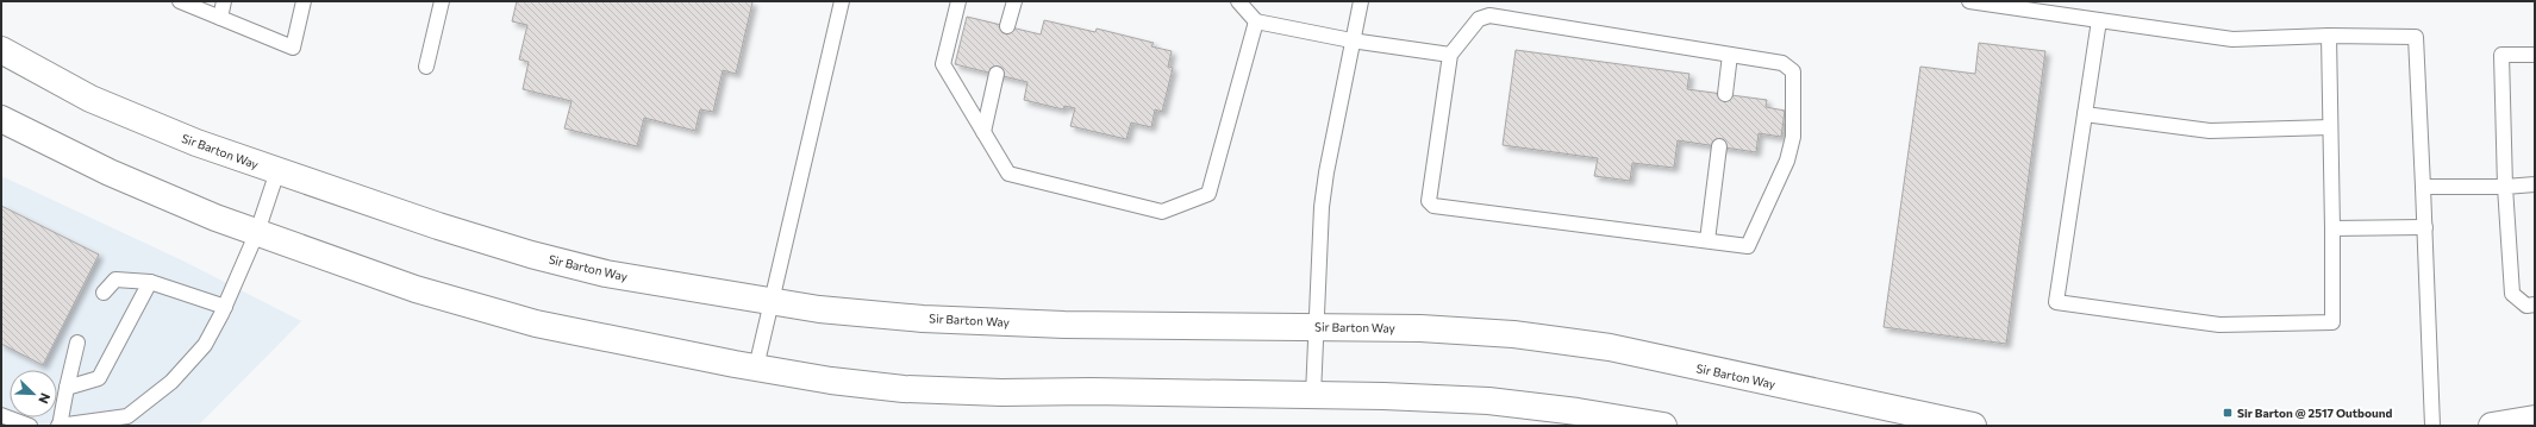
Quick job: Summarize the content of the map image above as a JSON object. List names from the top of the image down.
{
  "streets": {
    "main road": ["Sir Barton Way"]
  },
  "places": {
    "transit": ["Sir Barton @ 2517 Outbound"]
  },
  "north": "bottom right"
}
